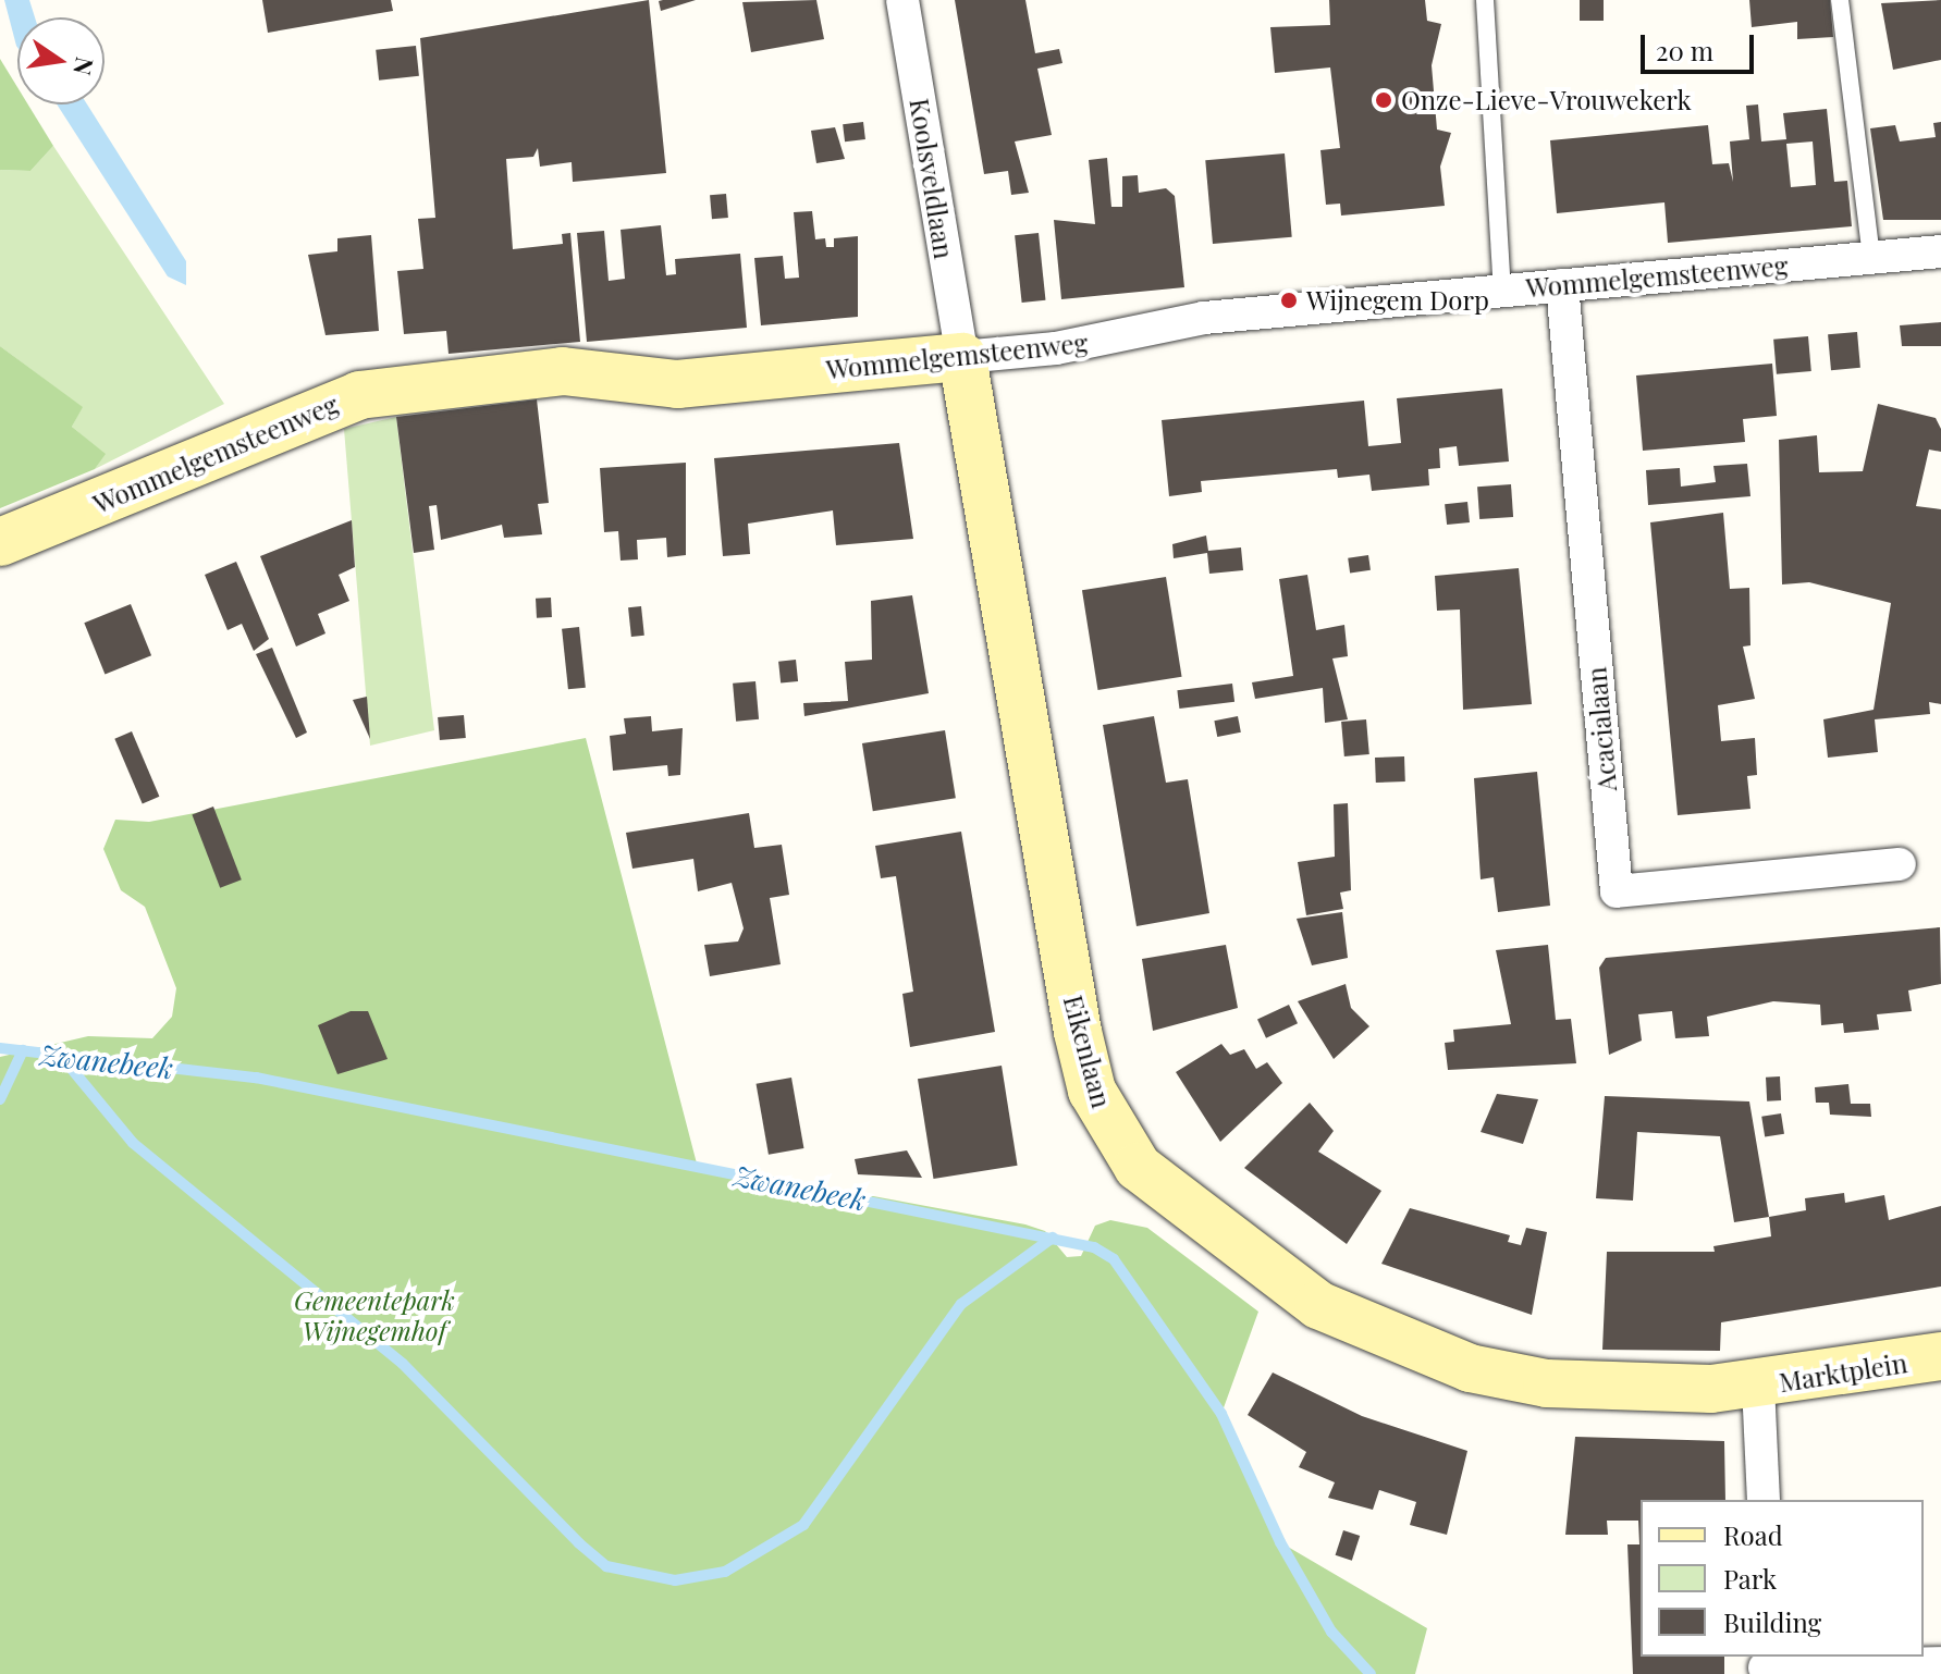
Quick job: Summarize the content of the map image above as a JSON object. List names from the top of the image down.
{
  "streets": {
    "street": [
      "Koolsveldlaan",
      "Wommelgemsteenweg",
      "Acacialaan",
      "Eikenlaan",
      "Marktplein"
    ]
  },
  "crossings": [
    ["Koolsveldlaan", "Wommelgemsteenweg"],
    ["Koolsveldlaan", "Eikenlaan"],
    ["Wommelgemsteenweg", "Acacialaan"],
    ["Wommelgemsteenweg", "Eikenlaan"],
    ["Eikenlaan", "Marktplein"]
  ],
  "water": ["Zwanebeek"],
  "parks": ["Gemeentepark Wijnegemhof"],
  "places": ["Onze-Lieve-Vrouwekerk", "Wijnegem Dorp"],
  "legend": ["Road", "Park", "Building"],
  "scale_bar": "20 m",
  "north": "right"
}
